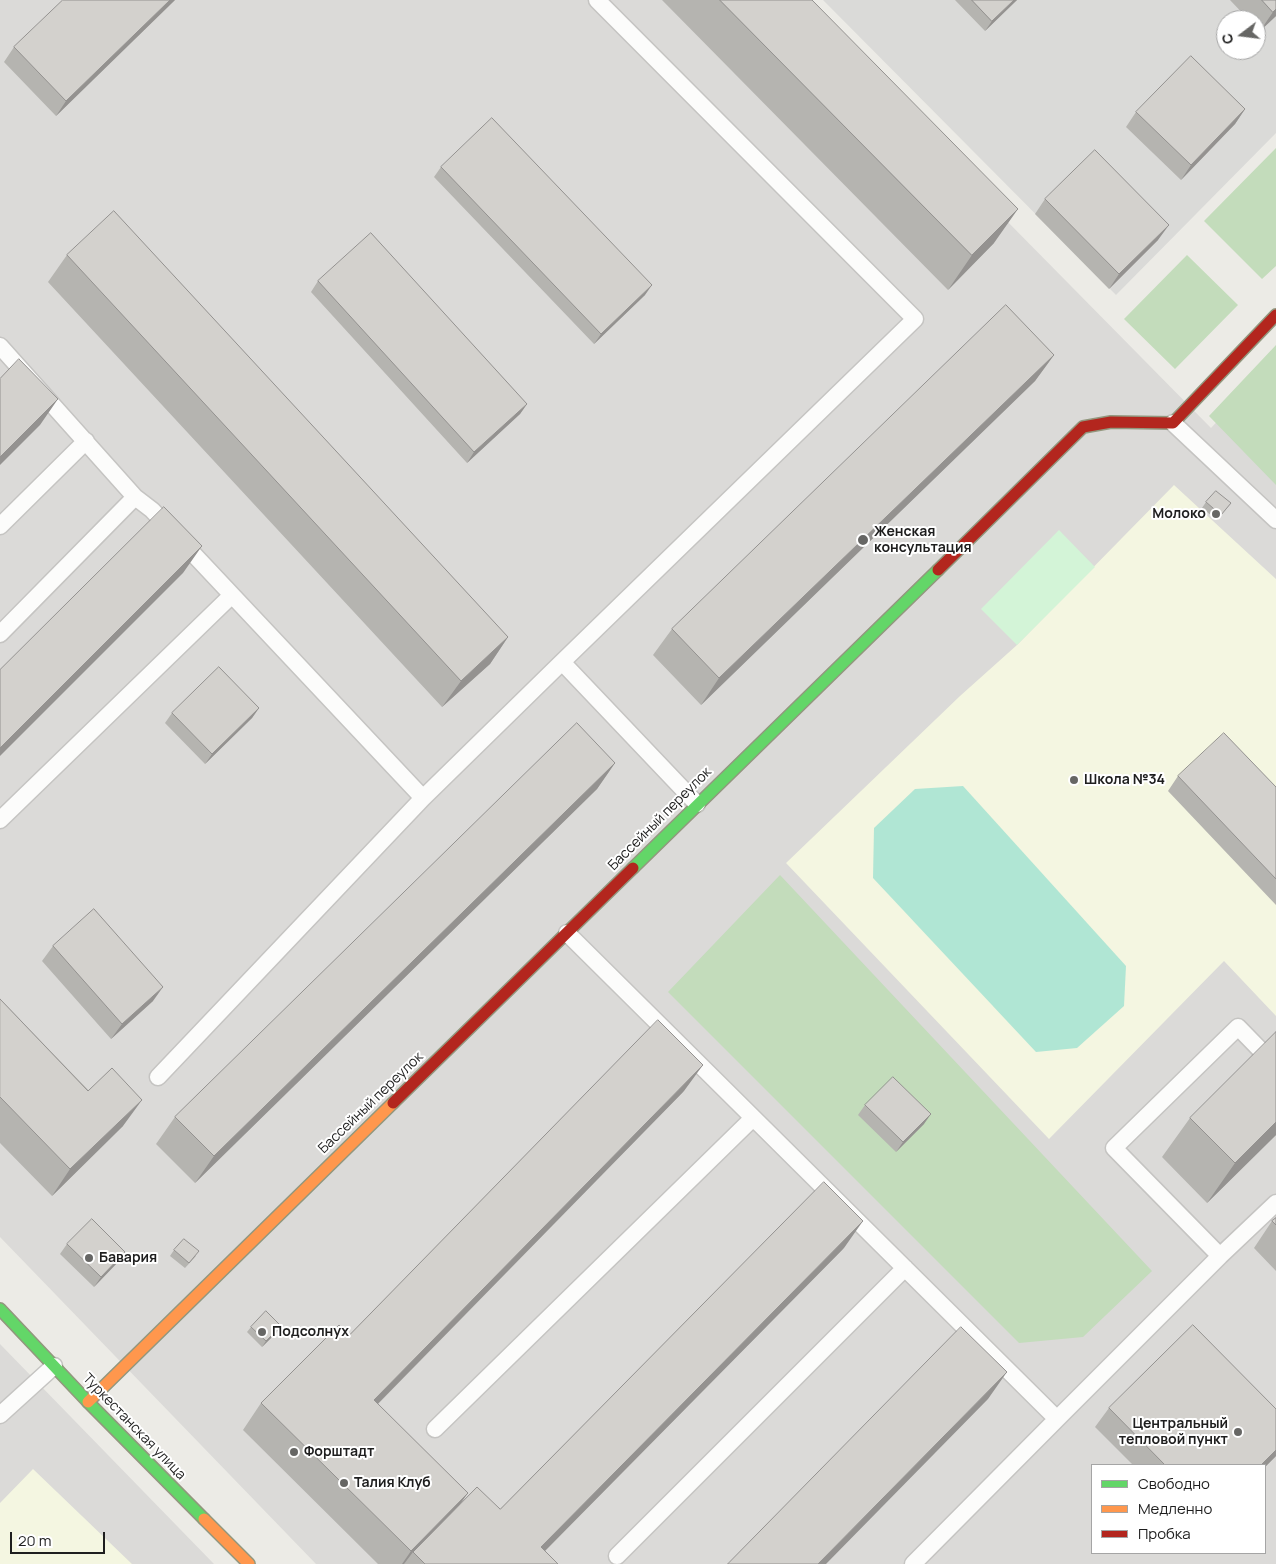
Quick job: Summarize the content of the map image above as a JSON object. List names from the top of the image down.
{
  "streets": {
    "street": ["Бассейный переулок", "Туркестанская улица"]
  },
  "crossings": [
    ["Бассейный переулок", "Туркестанская улица"]
  ],
  "places": [
    "Молоко",
    "Женская консультация",
    "Школа №34",
    "Бавария",
    "Подсолнух",
    "Центральный тепловой пункт",
    "Форштадт",
    "Талия Клуб"
  ],
  "legend": ["Свободно", "Медленно", "Пробка"],
  "scale_bar": "20 m",
  "north": "left"
}
